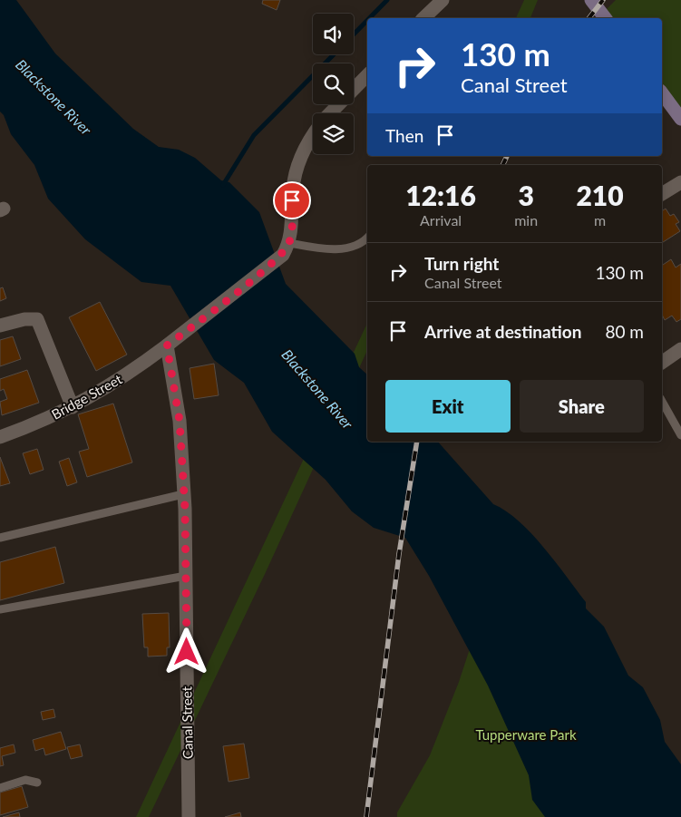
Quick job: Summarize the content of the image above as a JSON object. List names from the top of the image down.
{
  "streets": {
    "street": ["Bridge Street", "Canal Street"]
  },
  "crossings": [
    ["Bridge Street", "Canal Street"]
  ],
  "water": ["Blackstone River"],
  "parks": ["Tupperware Park"],
  "page": {
    "turn": ["130 m", "Canal Street"],
    "then": "Then",
    "eta": [
      "12:16",
      "Arrival",
      "3",
      "min",
      "210",
      "m"
    ],
    "list": [
      {
        "name": "Turn right",
        "note": "Canal Street",
        "value": "130 m"
      },
      {
        "name": "Arrive at destination",
        "value": "80 m"
      }
    ],
    "buttons": ["Exit", "Share"]
  }
}
